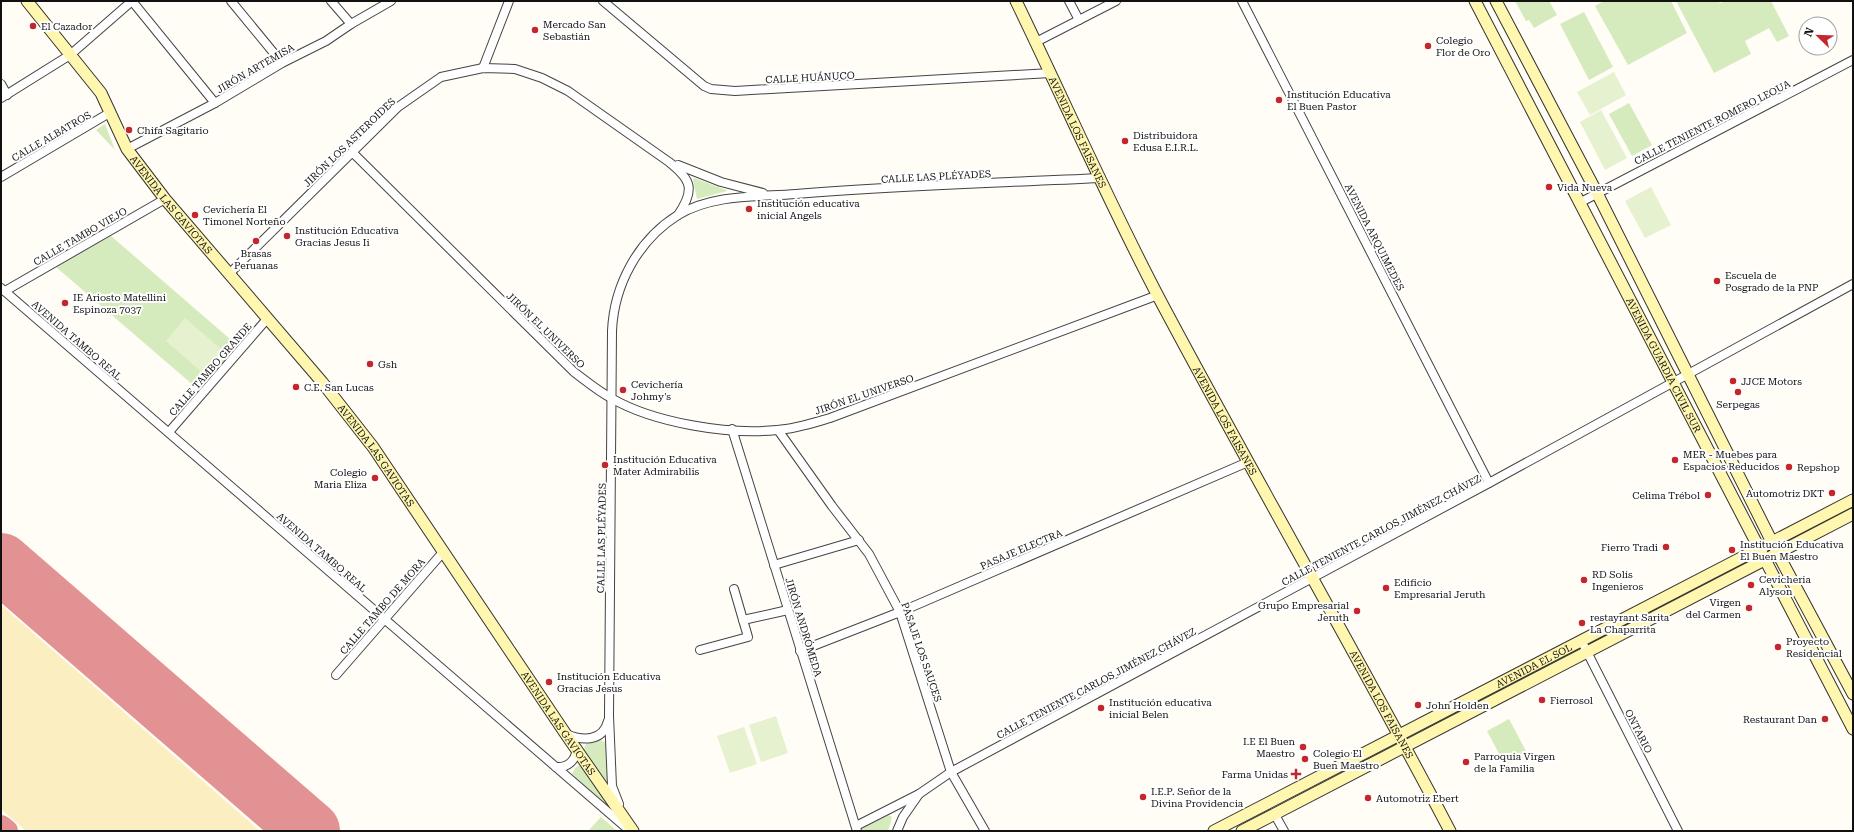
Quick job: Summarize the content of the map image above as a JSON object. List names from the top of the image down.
{
  "streets": {
    "main road": [
      "AVENIDA LOS FAISANES",
      "AVENIDA LAS GAVIOTAS",
      "AVENIDA GUARDIA CIVIL SUR",
      "AVENIDA EL SOL"
    ],
    "street": [
      "JIRÓN ARTEMISA",
      "CALLE HUÁNUCO",
      "CALLE TENIENTE ROMERO LEOUA",
      "CALLE ALBATROS",
      "JIRÓN LOS ASTEROIDES",
      "CALLE LAS PLÉYADES",
      "CALLE TAMBO VIEJO",
      "AVENIDA ARQUIMEDES",
      "JIRÓN EL UNIVERSO",
      "AVENIDA TAMBO REAL",
      "CALLE TAMBO GRANDE",
      "CALLE TENIENTE CARLOS JIMÉNEZ CHÁVEZ",
      "PASAJE ELECTRA",
      "CALLE TAMBO DE MORA",
      "JIRÓN ANDRÓMEDA",
      "PASAJE LOS SAUCES",
      "ONTARIO"
    ]
  },
  "crossings": [
    ["JIRÓN ARTEMISA", "AVENIDA LAS GAVIOTAS"],
    ["CALLE HUÁNUCO", "AVENIDA LOS FAISANES"],
    ["CALLE TENIENTE ROMERO LEOUA", "AVENIDA GUARDIA CIVIL SUR"],
    ["AVENIDA LOS FAISANES", "CALLE LAS PLÉYADES"],
    ["AVENIDA LOS FAISANES", "JIRÓN EL UNIVERSO"],
    ["AVENIDA LOS FAISANES", "CALLE TENIENTE CARLOS JIMÉNEZ CHÁVEZ"],
    ["AVENIDA LOS FAISANES", "PASAJE ELECTRA"],
    ["AVENIDA LOS FAISANES", "AVENIDA EL SOL"],
    ["CALLE ALBATROS", "AVENIDA LAS GAVIOTAS"],
    ["JIRÓN LOS ASTEROIDES", "CALLE LAS PLÉYADES"],
    ["JIRÓN LOS ASTEROIDES", "AVENIDA LAS GAVIOTAS"],
    ["JIRÓN LOS ASTEROIDES", "JIRÓN EL UNIVERSO"],
    ["CALLE LAS PLÉYADES", "AVENIDA LAS GAVIOTAS"],
    ["CALLE LAS PLÉYADES", "JIRÓN EL UNIVERSO"],
    ["AVENIDA LAS GAVIOTAS", "CALLE TAMBO VIEJO"],
    ["AVENIDA LAS GAVIOTAS", "CALLE TAMBO GRANDE"],
    ["AVENIDA LAS GAVIOTAS", "CALLE TAMBO DE MORA"],
    ["CALLE TAMBO VIEJO", "AVENIDA TAMBO REAL"],
    ["AVENIDA ARQUIMEDES", "CALLE TENIENTE CARLOS JIMÉNEZ CHÁVEZ"],
    ["JIRÓN EL UNIVERSO", "JIRÓN ANDRÓMEDA"],
    ["JIRÓN EL UNIVERSO", "PASAJE LOS SAUCES"],
    ["AVENIDA TAMBO REAL", "CALLE TAMBO GRANDE"],
    ["AVENIDA TAMBO REAL", "CALLE TAMBO DE MORA"],
    ["AVENIDA GUARDIA CIVIL SUR", "CALLE TENIENTE CARLOS JIMÉNEZ CHÁVEZ"],
    ["AVENIDA GUARDIA CIVIL SUR", "AVENIDA EL SOL"],
    ["CALLE TENIENTE CARLOS JIMÉNEZ CHÁVEZ", "JIRÓN ANDRÓMEDA"],
    ["CALLE TENIENTE CARLOS JIMÉNEZ CHÁVEZ", "PASAJE LOS SAUCES"],
    ["PASAJE ELECTRA", "JIRÓN ANDRÓMEDA"],
    ["PASAJE ELECTRA", "PASAJE LOS SAUCES"],
    ["AVENIDA EL SOL", "ONTARIO"]
  ],
  "places": {
    "other": [
      "El Cazador",
      "Mercado San Sebastián",
      "Colegio Flor de Oro",
      "Institución Educativa El Buen Pastor",
      "Chifa Sagitario",
      "Distribuidora Edusa E.I.R.L.",
      "Vida Nueva",
      "Institución educativa inicial Angels",
      "Cevichería El Timonel Norteño",
      "Institución Educativa Gracias Jesus Ii",
      "Brasas Peruanas",
      "Escuela de Posgrado de la PNP",
      "IE Ariosto Matellini Espinoza 7037",
      "Gsh",
      "JJCE Motors",
      "C.E. San Lucas",
      "Cevichería Johmy's",
      "Serpegas",
      "MER - Muebes para Espacios Reducidos",
      "Institución Educativa Mater Admirabilis",
      "Repshop",
      "Colegio Maria Eliza",
      "Automotriz DKT",
      "Celima Trébol",
      "Fierro Tradi",
      "Institución Educativa El Buen Maestro",
      "RD Solís Ingenieros",
      "Cevicheria Alyson",
      "Edificio Empresarial Jeruth",
      "Virgen del Carmen",
      "Grupo Empresarial Jeruth",
      "restayrant Sarita La Chaparrita",
      "Proyecto Residencial",
      "Institución Educativa Gracias Jesus",
      "Fierrosol",
      "John Holden",
      "Institución educativa inicial Belen",
      "Restaurant Dan",
      "I.E El Buen Maestro",
      "Colegio El Buen Maestro",
      "Parroquia Virgen de la Familia",
      "I.E.P. Señor de la Divina Providencia",
      "Automotriz Ebert"
    ],
    "health": ["Farma Unidas"]
  },
  "north": "top left"
}
